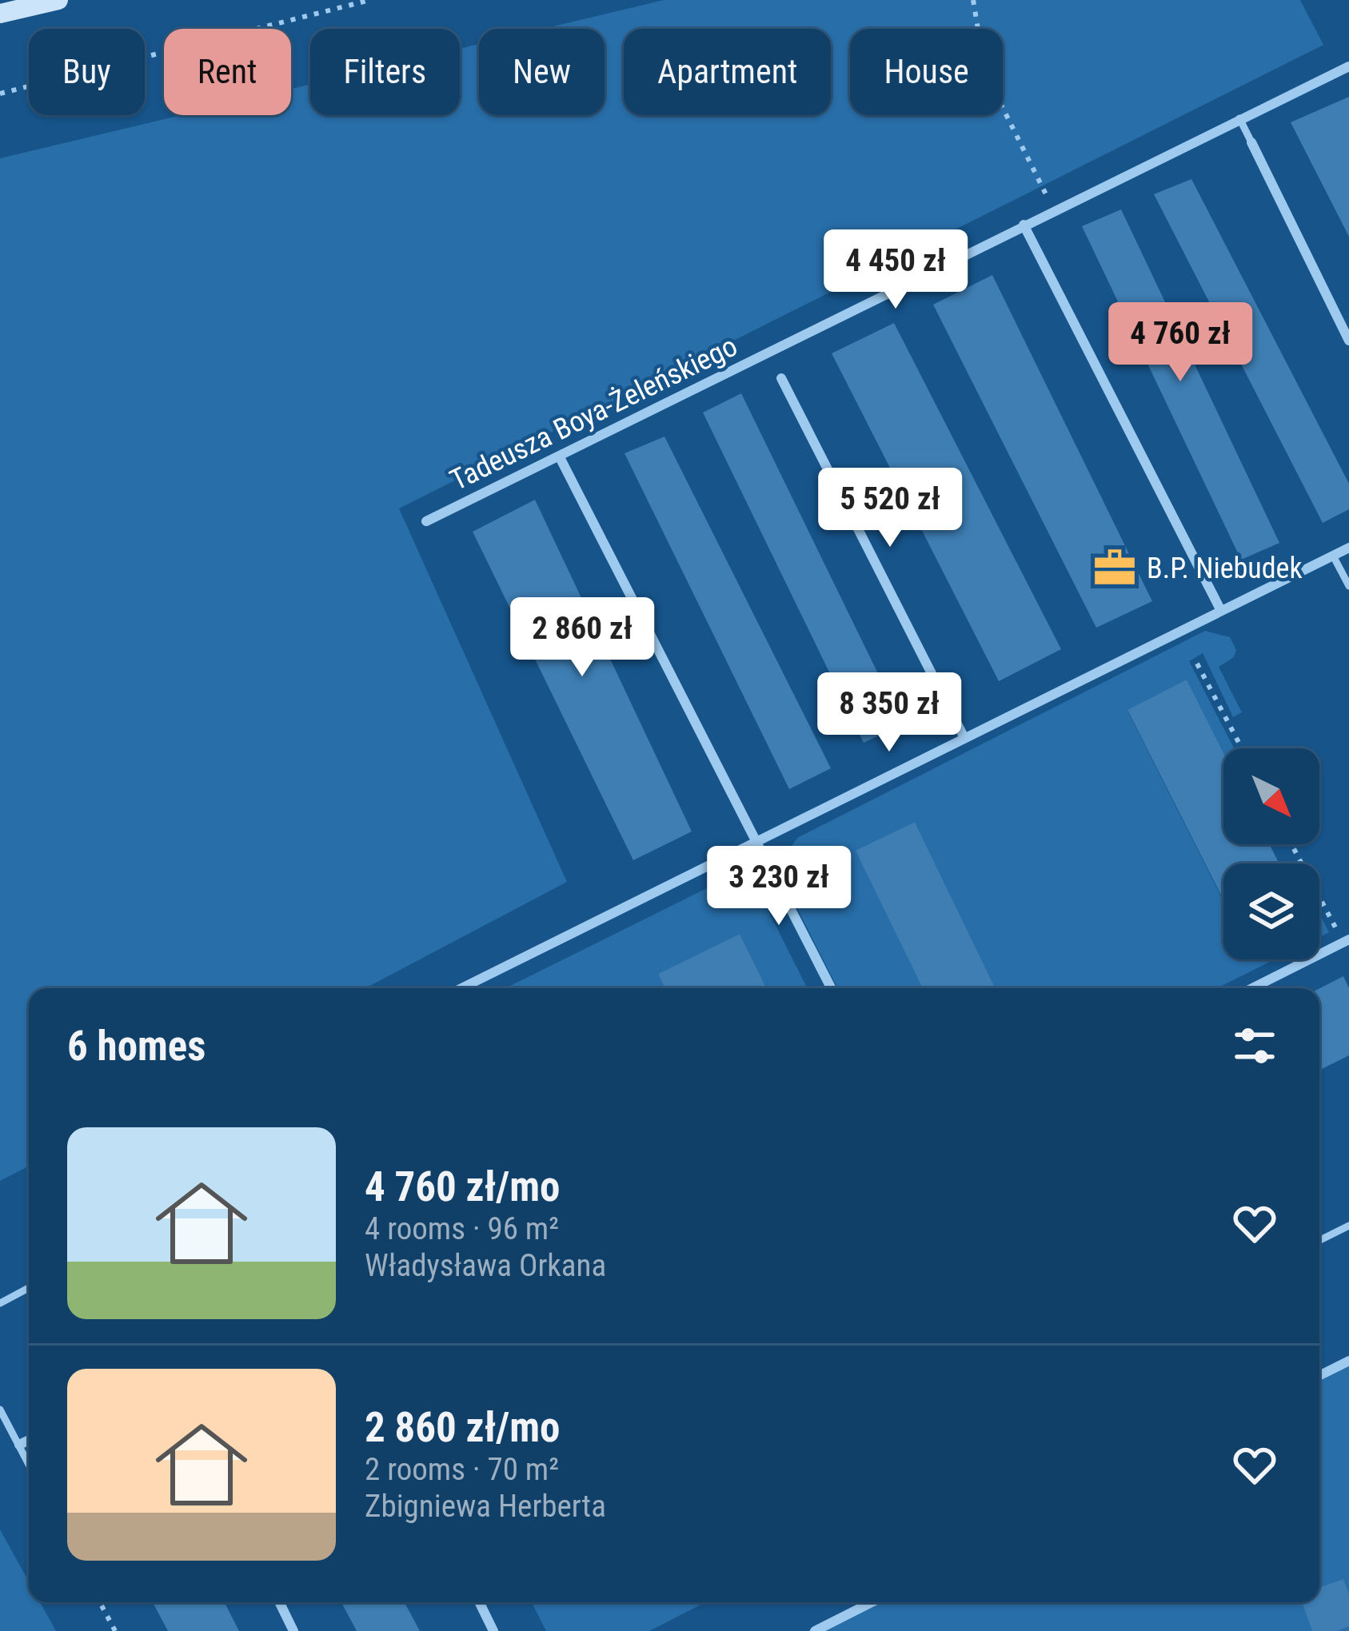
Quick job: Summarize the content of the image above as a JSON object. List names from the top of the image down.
{
  "streets": {
    "street": ["Tadeusza Boya-Żeleńskiego"]
  },
  "places": {
    "office": ["B.P. Niebudek"]
  },
  "north": "bottom right",
  "page": {
    "chip": [
      "Buy",
      "Rent",
      "Filters",
      "New",
      "Apartment",
      "House"
    ],
    "price": [
      "4 450 zł",
      "4 760 zł",
      "5 520 zł",
      "2 860 zł",
      "8 350 zł",
      "3 230 zł"
    ],
    "heading": "6 homes",
    "list": [
      {
        "name": "4 760 zł/mo",
        "note": "4 rooms · 96 m² · Władysława Orkana"
      },
      {
        "name": "2 860 zł/mo",
        "note": "2 rooms · 70 m² · Zbigniewa Herberta"
      }
    ]
  }
}
